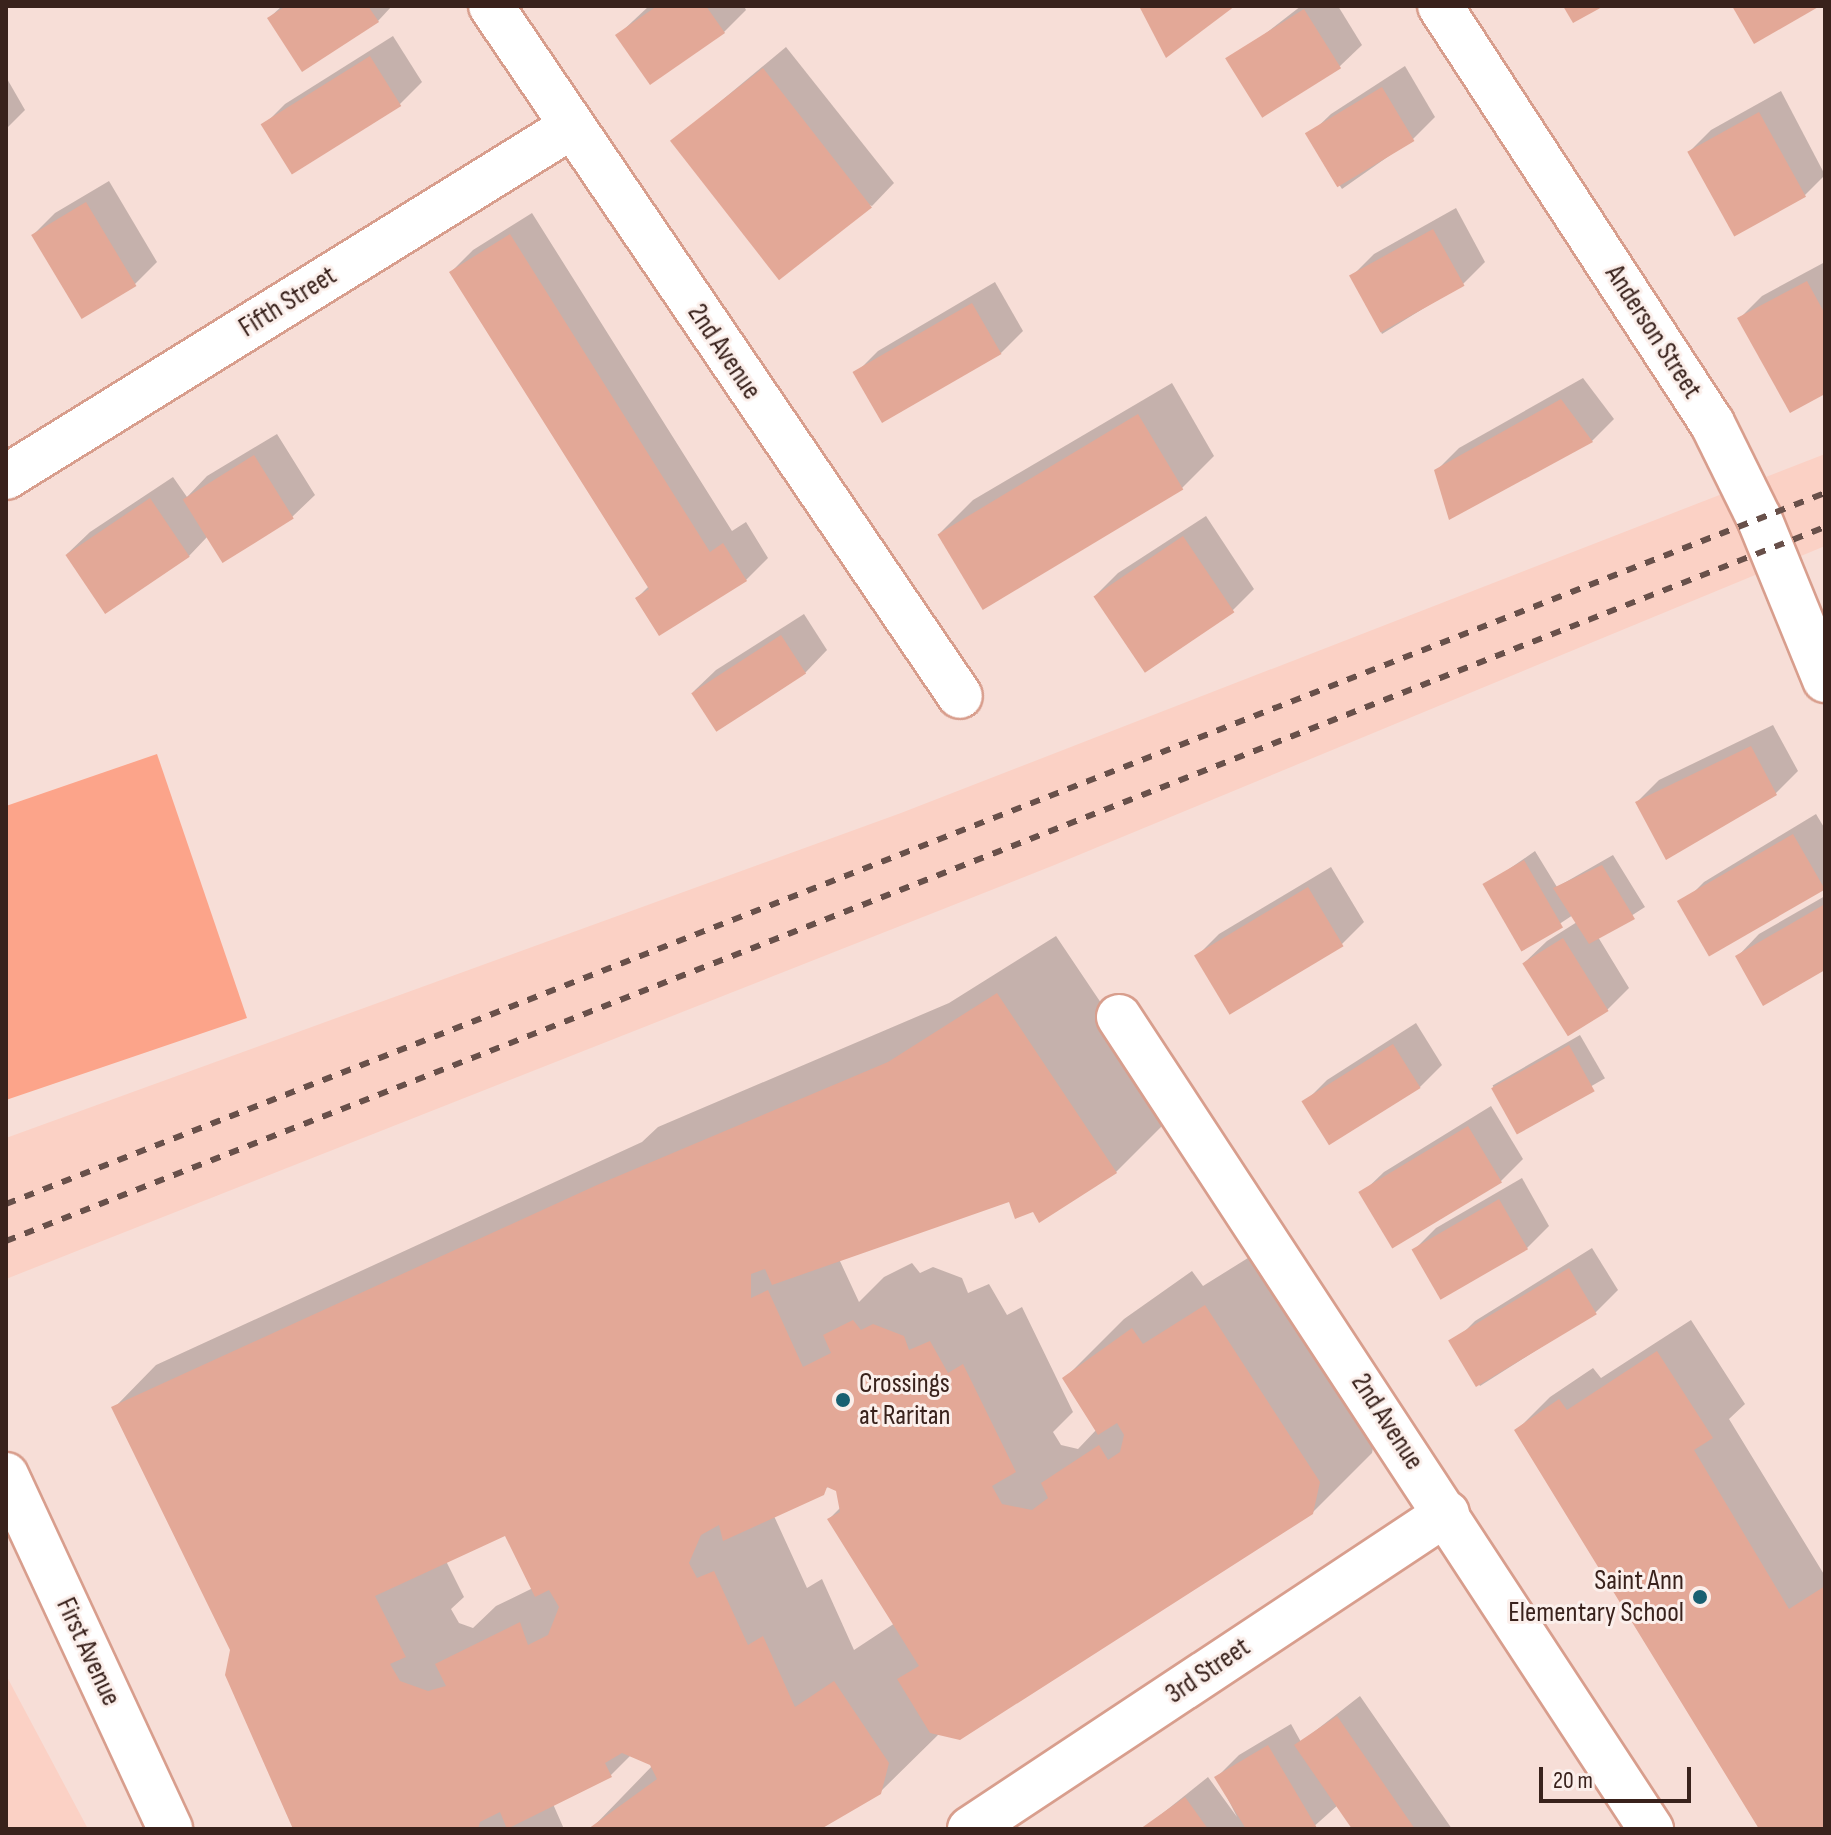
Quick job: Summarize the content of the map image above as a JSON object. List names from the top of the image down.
{
  "streets": {
    "street": [
      "Fifth Street",
      "Anderson Street",
      "2nd Avenue",
      "First Avenue",
      "3rd Street"
    ]
  },
  "crossings": [
    ["Fifth Street", "2nd Avenue"],
    ["2nd Avenue", "3rd Street"]
  ],
  "places": ["Crossings at Raritan", "Saint Ann Elementary School"],
  "scale_bar": "20 m"
}
